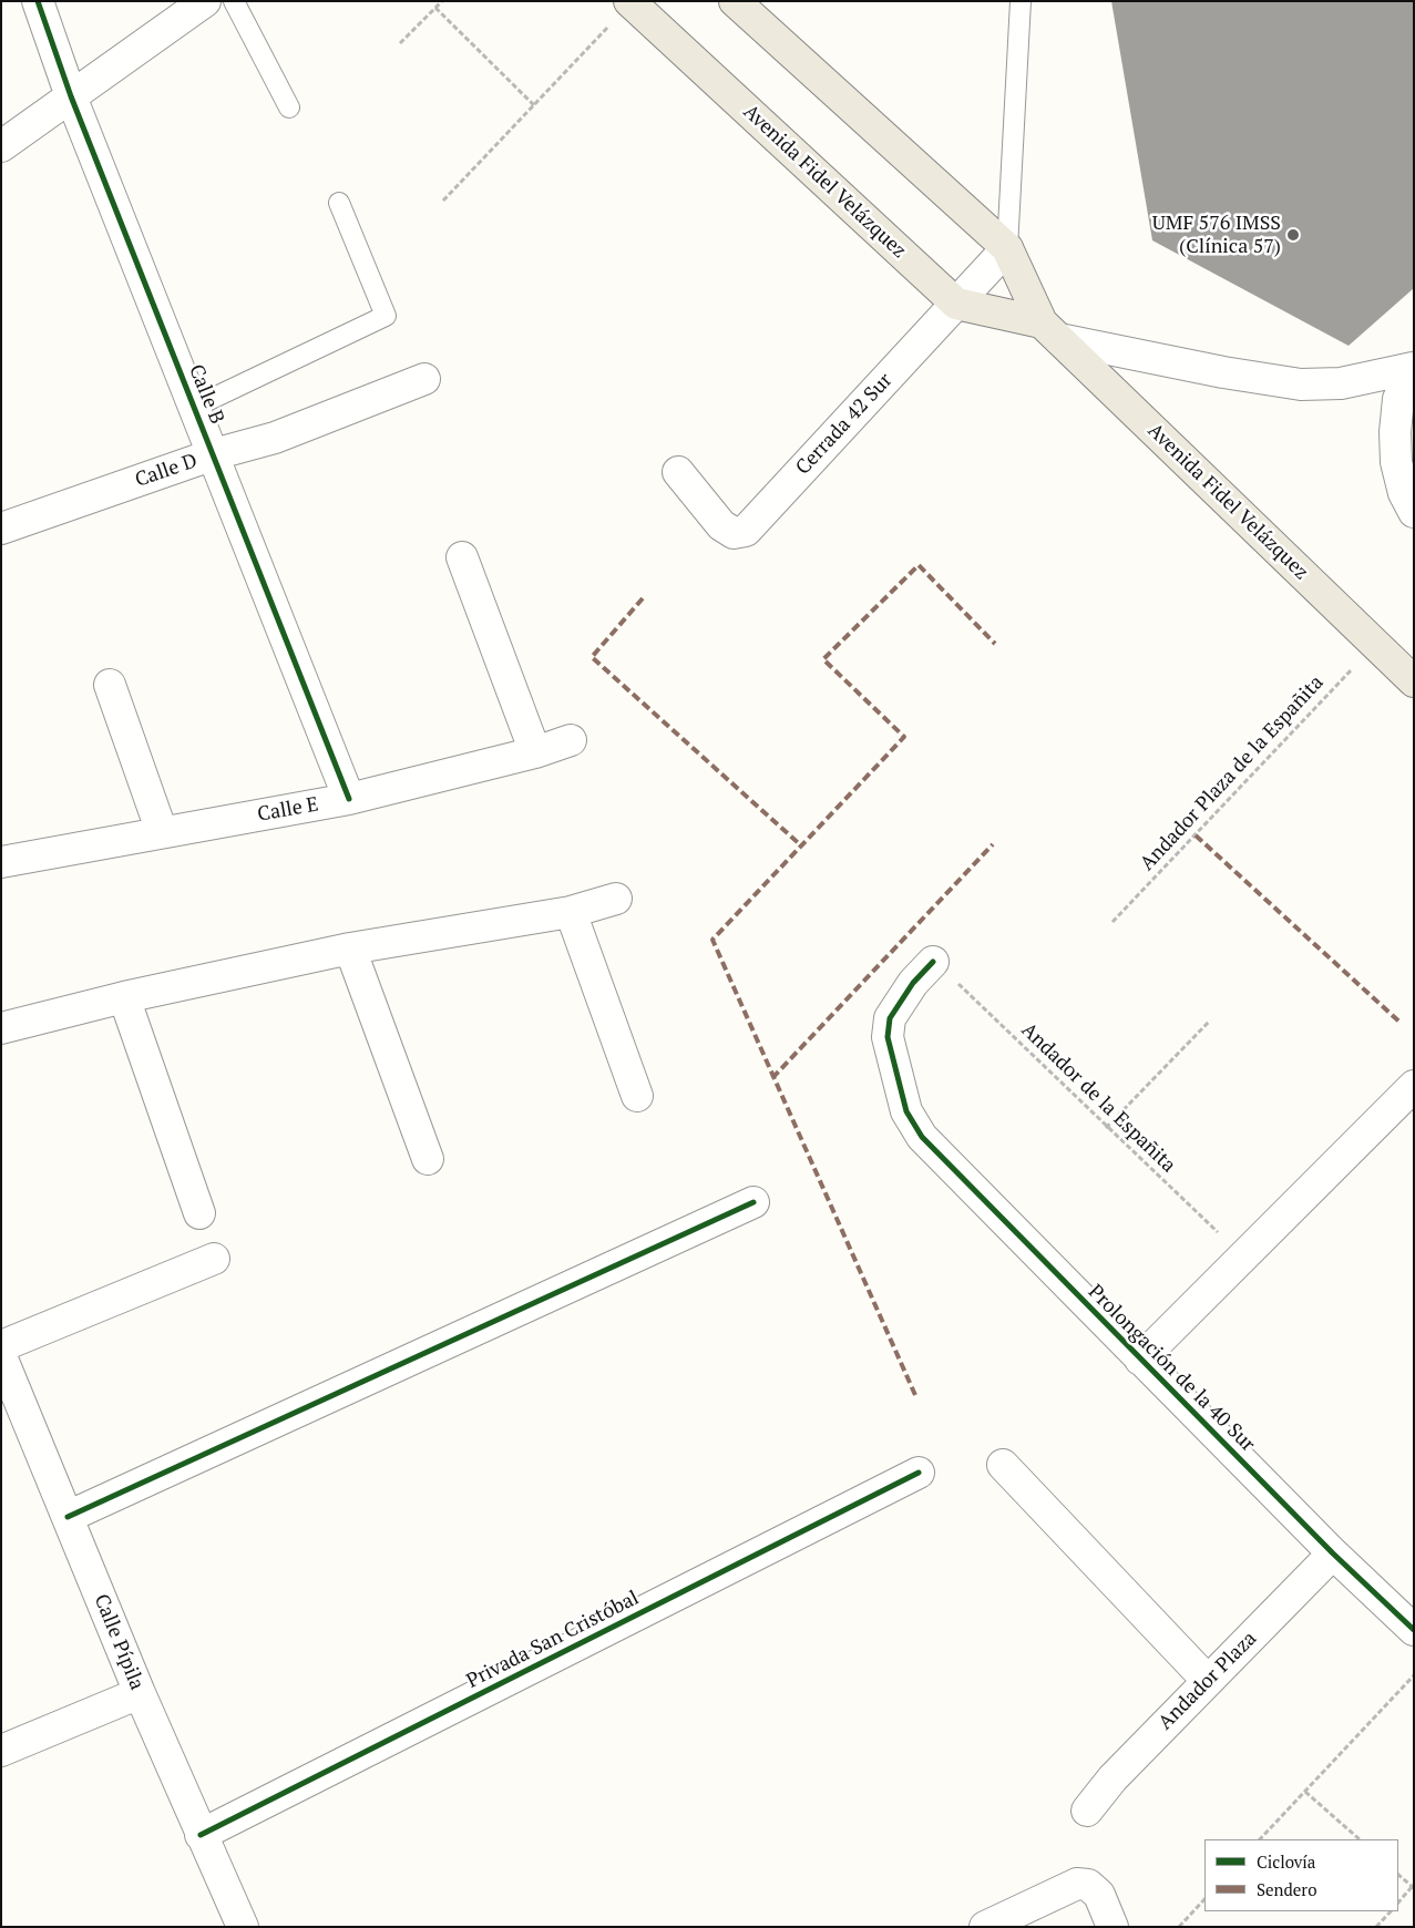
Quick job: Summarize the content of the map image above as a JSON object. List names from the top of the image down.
{
  "streets": {
    "main road": ["Avenida Fidel Velázquez"],
    "street": [
      "Calle B",
      "Cerrada 42 Sur",
      "Calle D",
      "Calle E",
      "Prolongación de la 40 Sur",
      "Privada San Cristóbal",
      "Calle Pípila",
      "Andador Plaza"
    ],
    "path": ["Andador Plaza de la Españita", "Andador de la Españita"]
  },
  "crossings": [
    ["Avenida Fidel Velázquez", "Cerrada 42 Sur"],
    ["Avenida Fidel Velázquez", "Andador Plaza de la Españita"],
    ["Calle B", "Calle D"],
    ["Calle B", "Calle E"],
    ["Andador de la Españita", "Prolongación de la 40 Sur"],
    ["Prolongación de la 40 Sur", "Andador Plaza"],
    ["Privada San Cristóbal", "Calle Pípila"]
  ],
  "places": ["UMF 576 IMSS (Clínica 57)"],
  "legend": ["Ciclovía", "Sendero"]
}
